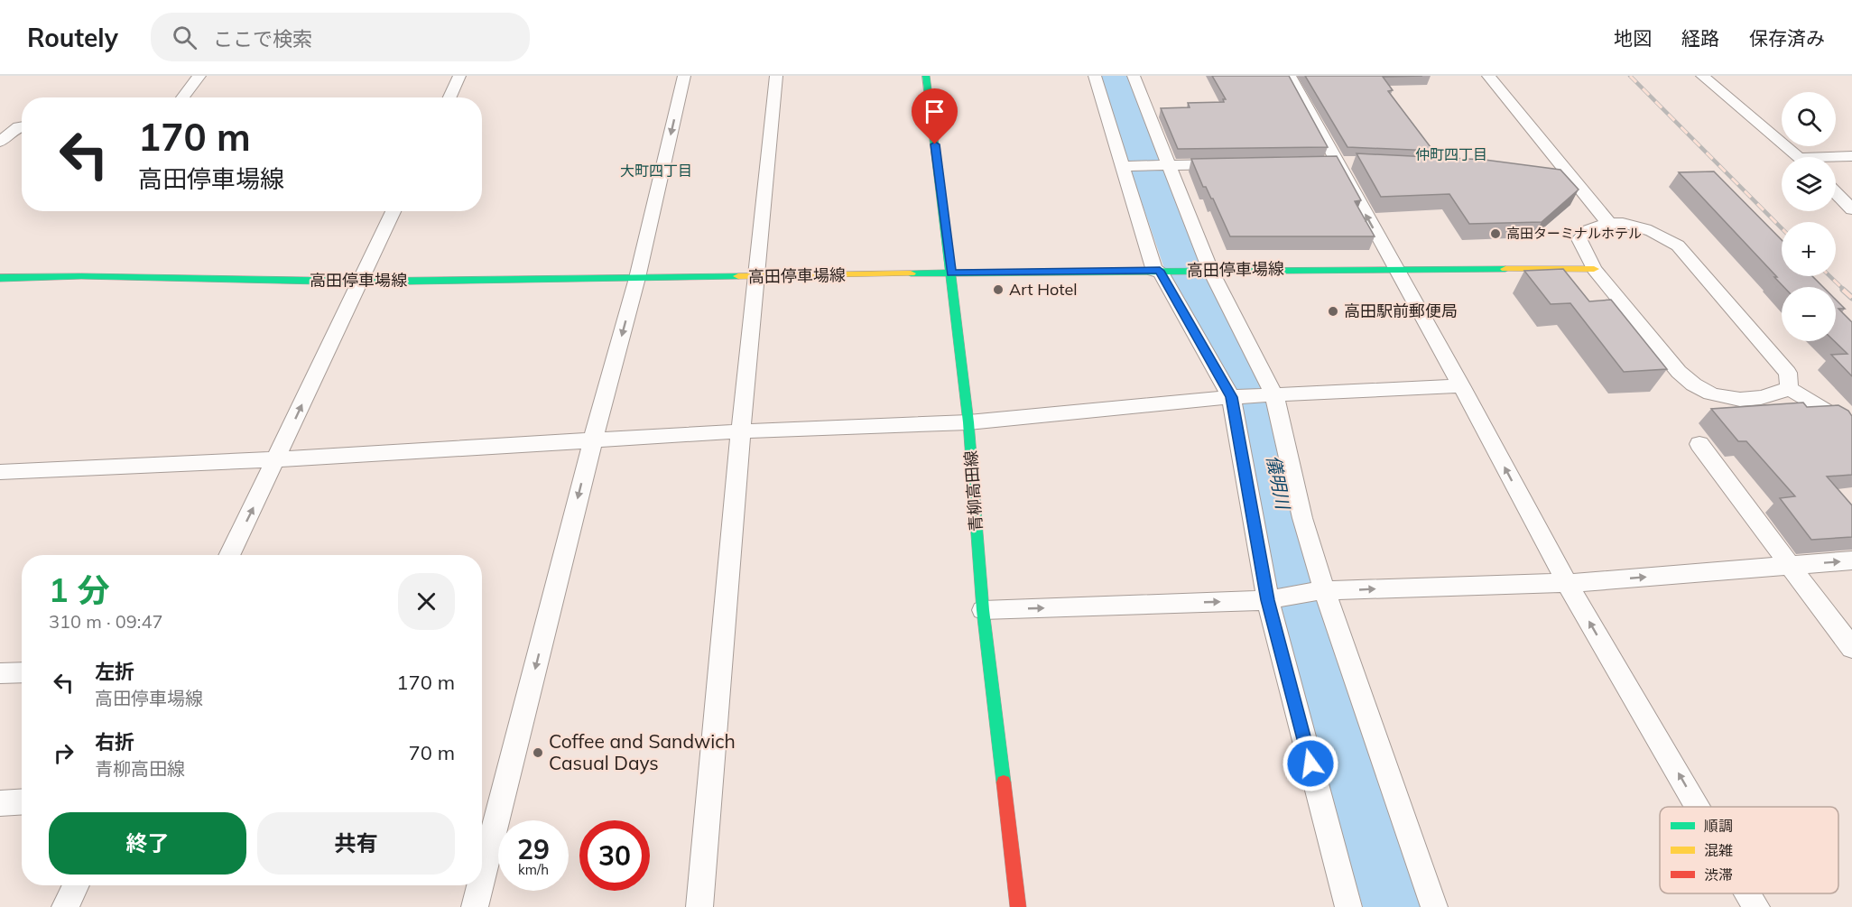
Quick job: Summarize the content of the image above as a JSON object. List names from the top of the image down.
{
  "streets": {
    "main road": ["高田停車場線", "青柳高田線"]
  },
  "crossings": [
    ["高田停車場線", "青柳高田線"]
  ],
  "districts": ["仲町四丁目", "大町四丁目"],
  "water": ["儀明川"],
  "places": [
    "高田ターミナルホテル",
    "Art Hotel",
    "高田駅前郵便局",
    "Coffee and Sandwich Casual Days"
  ],
  "legend": ["順調", "混雑", "渋滞"],
  "page": {
    "header": "Routely",
    "search": "ここで検索",
    "nav": ["地図", "経路", "保存済み"],
    "map_buttons": ["+", "−"],
    "turn": ["170 m", "高田停車場線"],
    "heading": ["1 分", "310 m · 09:47"],
    "list": [
      {
        "name": "左折",
        "note": "高田停車場線",
        "value": "170 m"
      },
      {
        "name": "右折",
        "note": "青柳高田線",
        "value": "70 m"
      }
    ],
    "buttons": ["終了", "共有"],
    "speed": "29 km/h",
    "limit": "30"
  }
}
